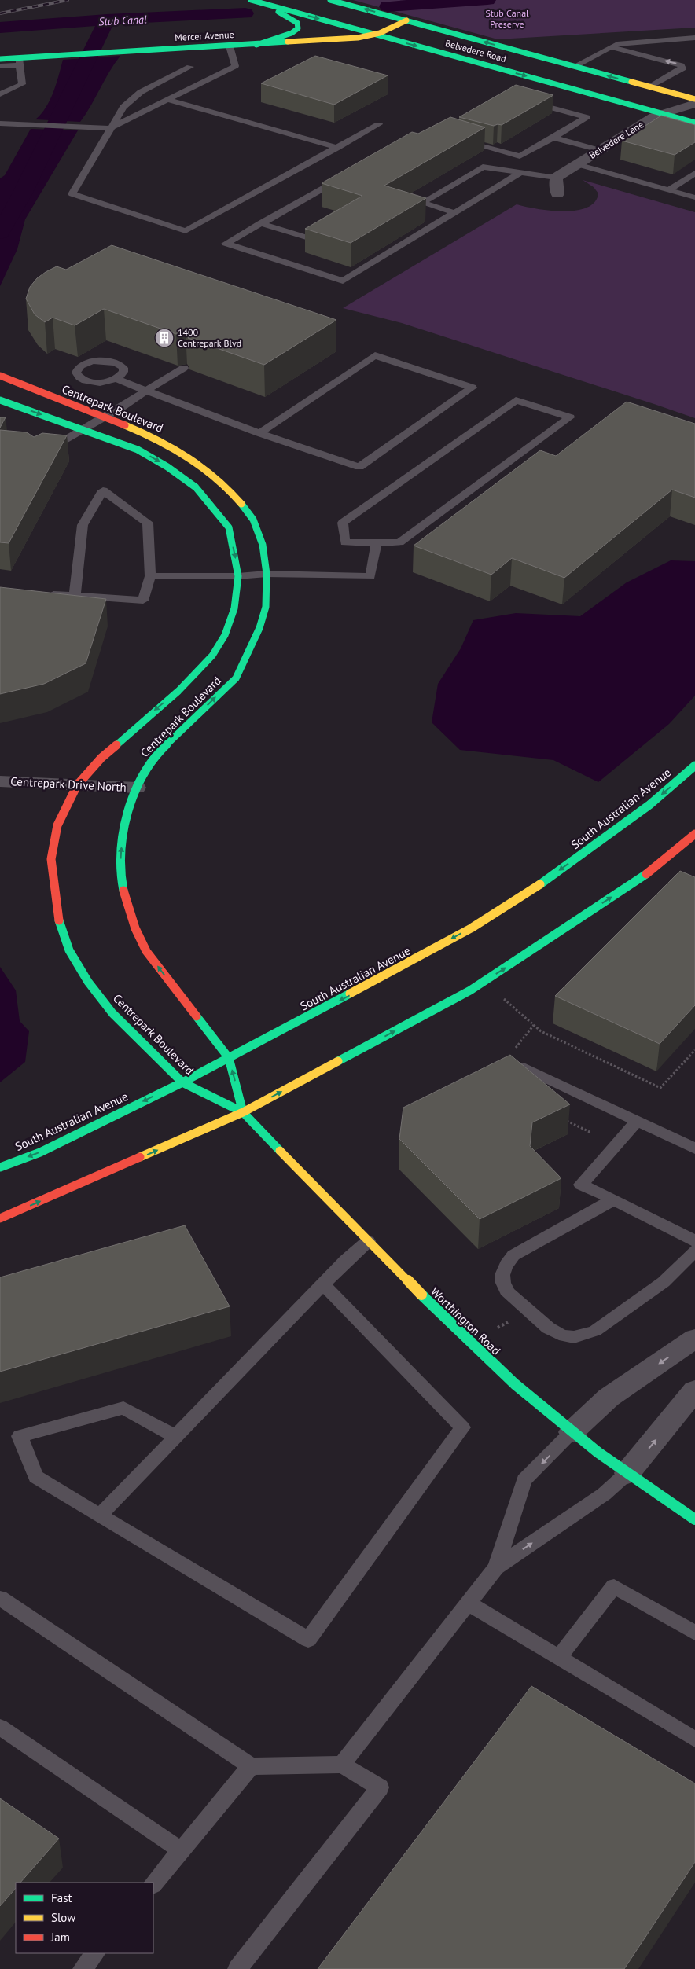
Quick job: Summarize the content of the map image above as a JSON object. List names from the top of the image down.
{
  "streets": {
    "street": [
      "Mercer Avenue",
      "Belvedere Road",
      "Belvedere Lane",
      "Centrepark Boulevard",
      "Centrepark Drive North",
      "South Australian Avenue",
      "Worthington Road"
    ]
  },
  "crossings": [
    ["Mercer Avenue", "Belvedere Road"],
    ["Belvedere Road", "Belvedere Lane"],
    ["Centrepark Boulevard", "Centrepark Drive North"],
    ["Centrepark Boulevard", "South Australian Avenue"],
    ["Centrepark Boulevard", "Worthington Road"]
  ],
  "water": ["Stub Canal"],
  "parks": ["Stub Canal Preserve"],
  "places": {
    "building": ["1400 Centrepark Blvd"]
  },
  "legend": ["Fast", "Slow", "Jam"]
}
